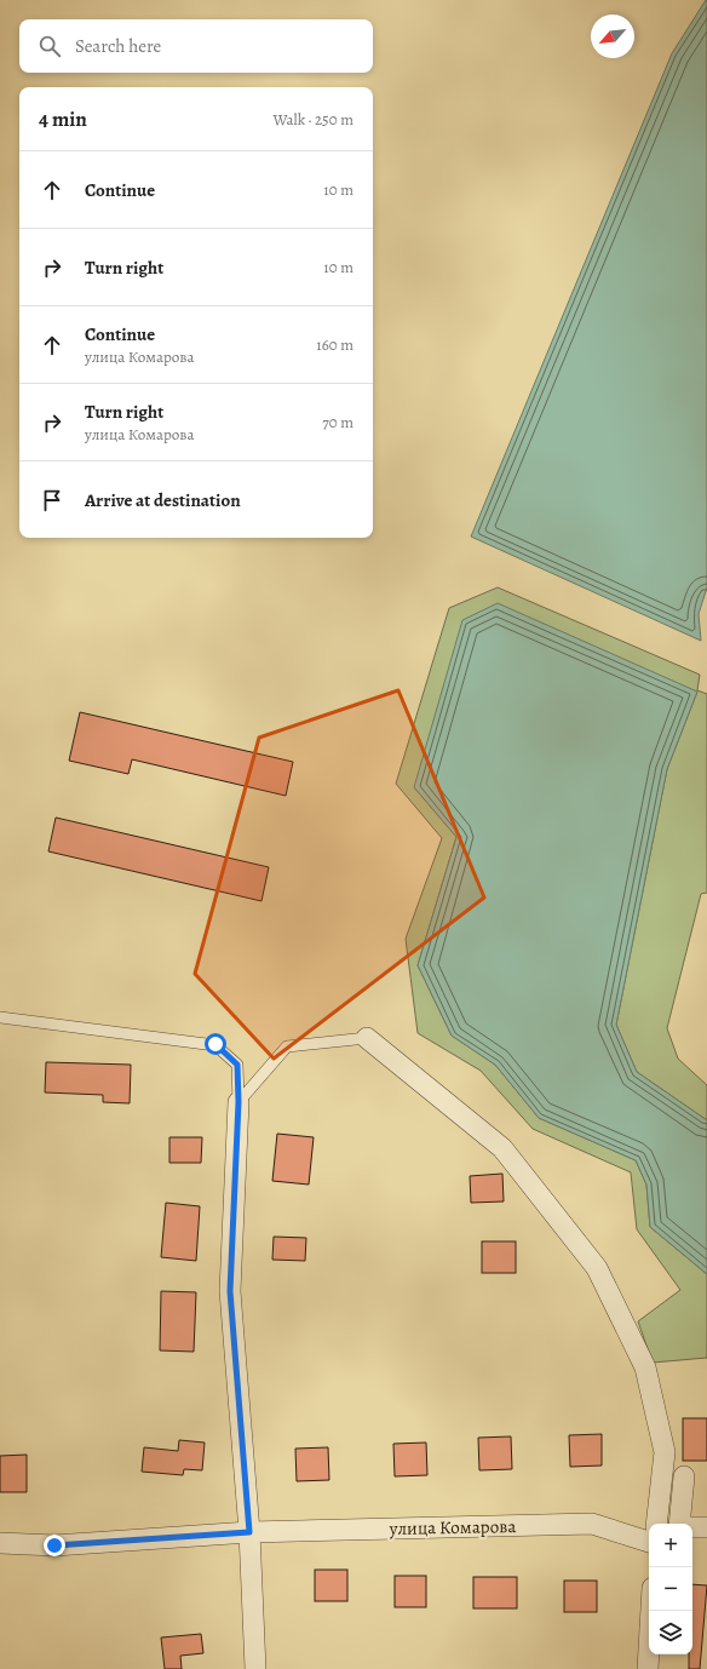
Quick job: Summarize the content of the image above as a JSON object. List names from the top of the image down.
{
  "streets": {
    "street": ["улица Комарова"]
  },
  "north": "bottom left",
  "page": {
    "search": "Search here",
    "heading": ["4 min", "Walk · 250 m"],
    "list": [
      ["Continue", "10 m"],
      ["Turn right", "10 m"],
      ["Continue", "улица Комарова", "160 m"],
      ["Turn right", "улица Комарова", "70 m"],
      "Arrive at destination"
    ],
    "map_buttons": ["+", "−"]
  }
}
